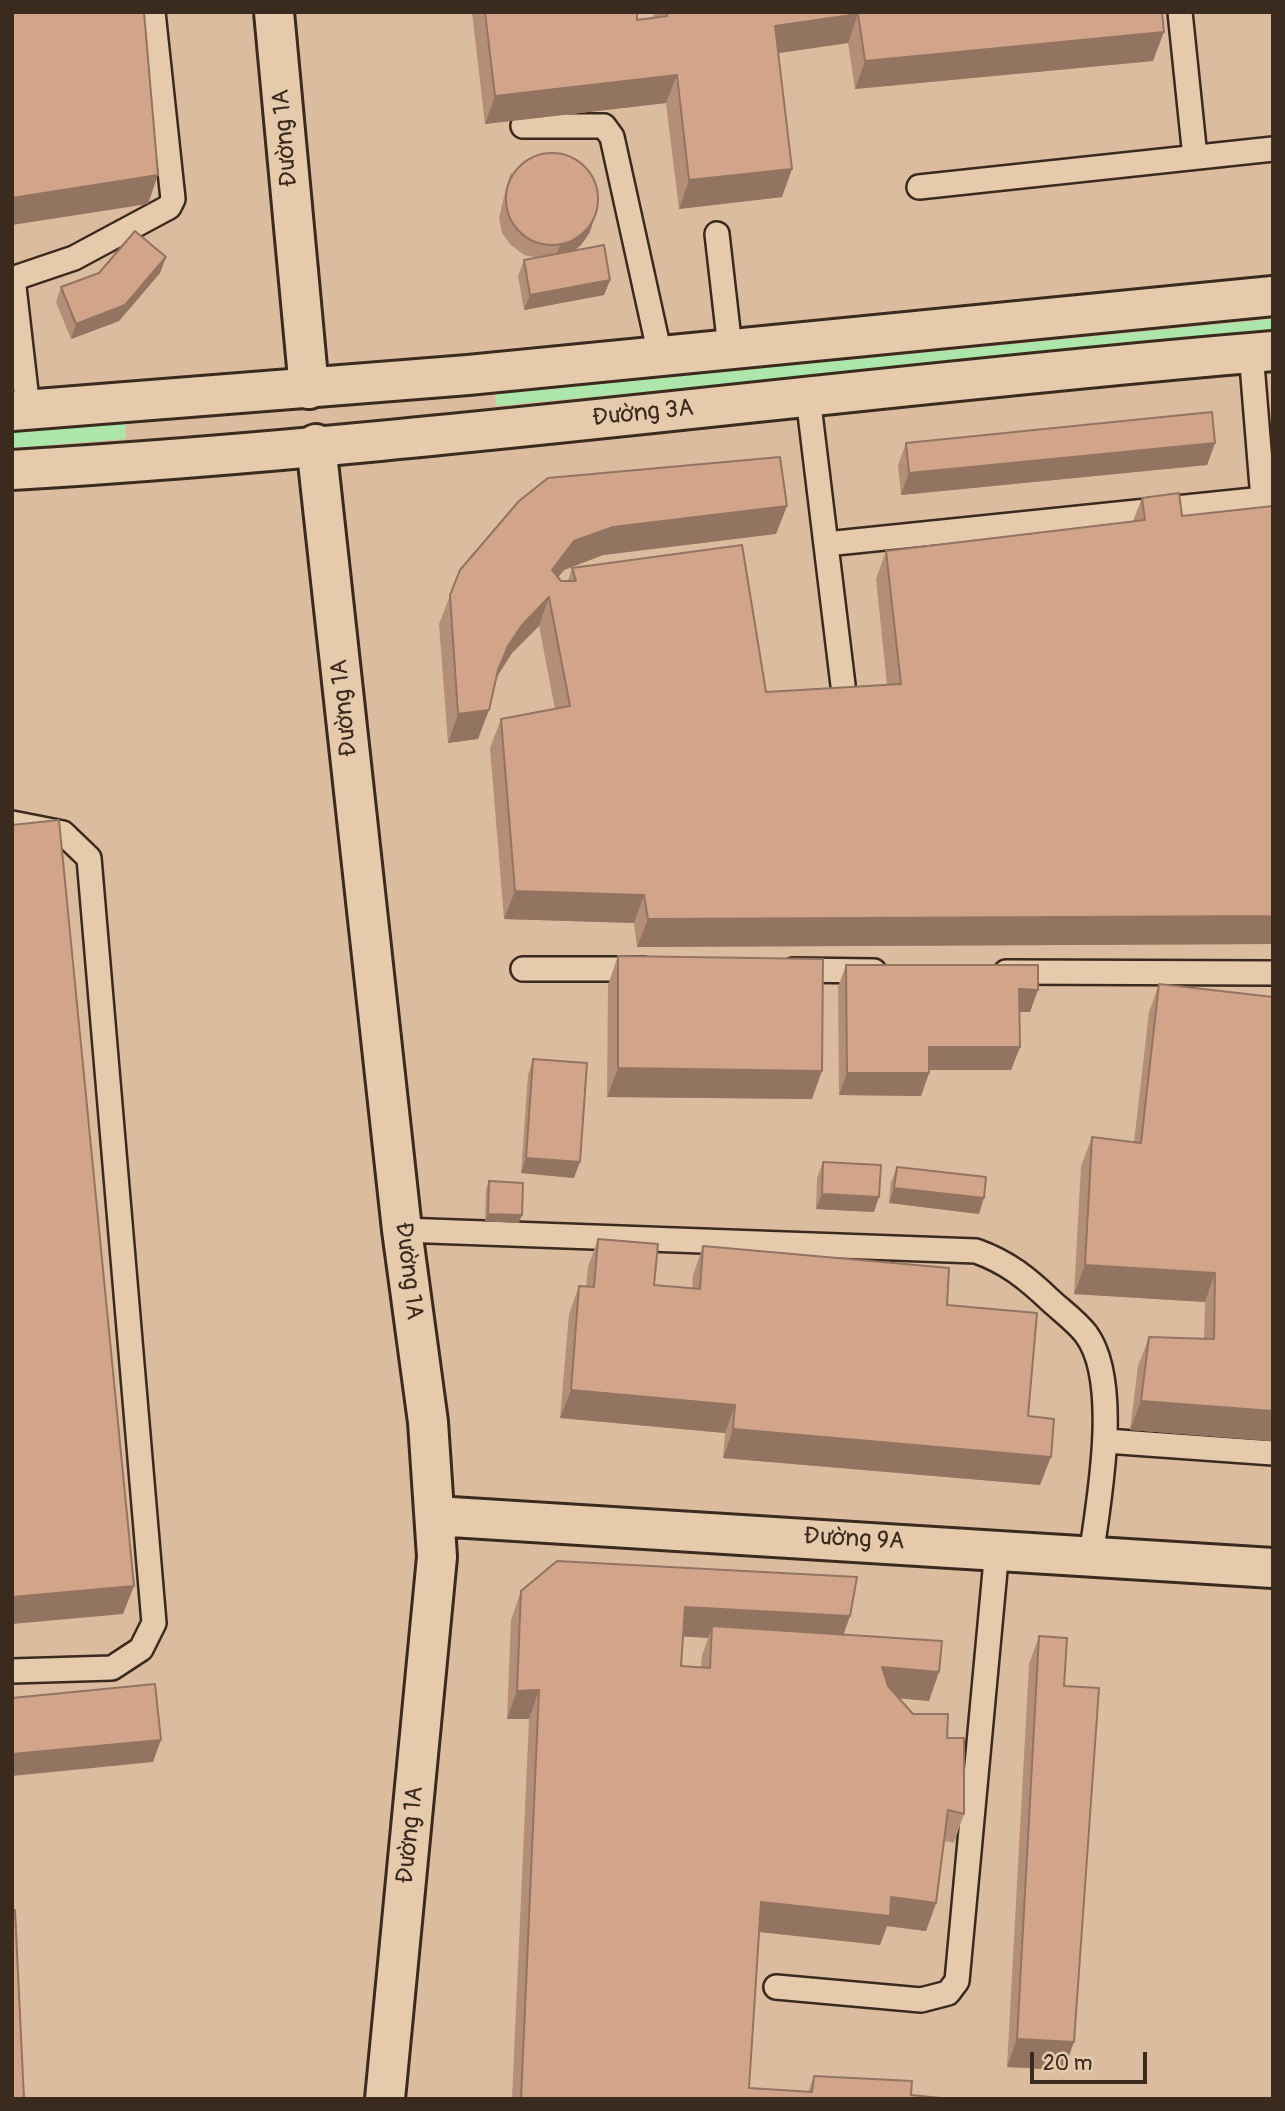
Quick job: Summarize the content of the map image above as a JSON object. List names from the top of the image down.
{
  "streets": {
    "street": ["Đường 1A", "Đường 3A", "Đường 9A"]
  },
  "crossings": [
    ["Đường 1A", "Đường 3A"],
    ["Đường 1A", "Đường 9A"]
  ],
  "scale_bar": "20 m"
}
